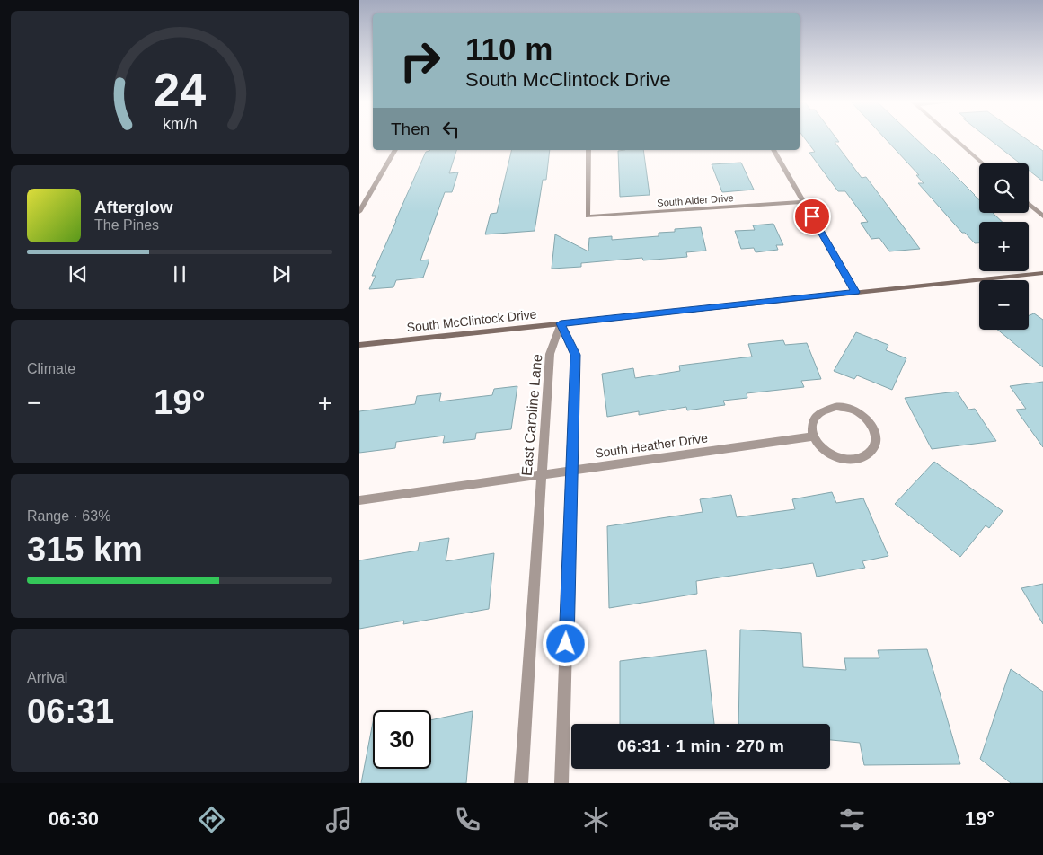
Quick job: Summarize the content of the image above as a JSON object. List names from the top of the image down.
{
  "streets": {
    "main road": ["South McClintock Drive"],
    "street": ["South Alder Drive", "East Caroline Lane", "South Heather Drive"]
  },
  "crossings": [
    ["South McClintock Drive", "East Caroline Lane"],
    ["East Caroline Lane", "South Heather Drive"]
  ],
  "page": {
    "turn": ["110 m", "South McClintock Drive"],
    "then": "Then",
    "map_buttons": ["+", "−"],
    "song": ["Afterglow", "The Pines"],
    "tile": [
      "Climate",
      ["Range · 63%", "315 km"],
      ["Arrival", "06:31"]
    ],
    "heat": ["−", "19°", "+"],
    "limit": "30",
    "trip": "06:31 · 1 min · 270 m",
    "tabs": ["06:30", "19°"],
    "gauge": ["24", "km/h"]
  }
}
